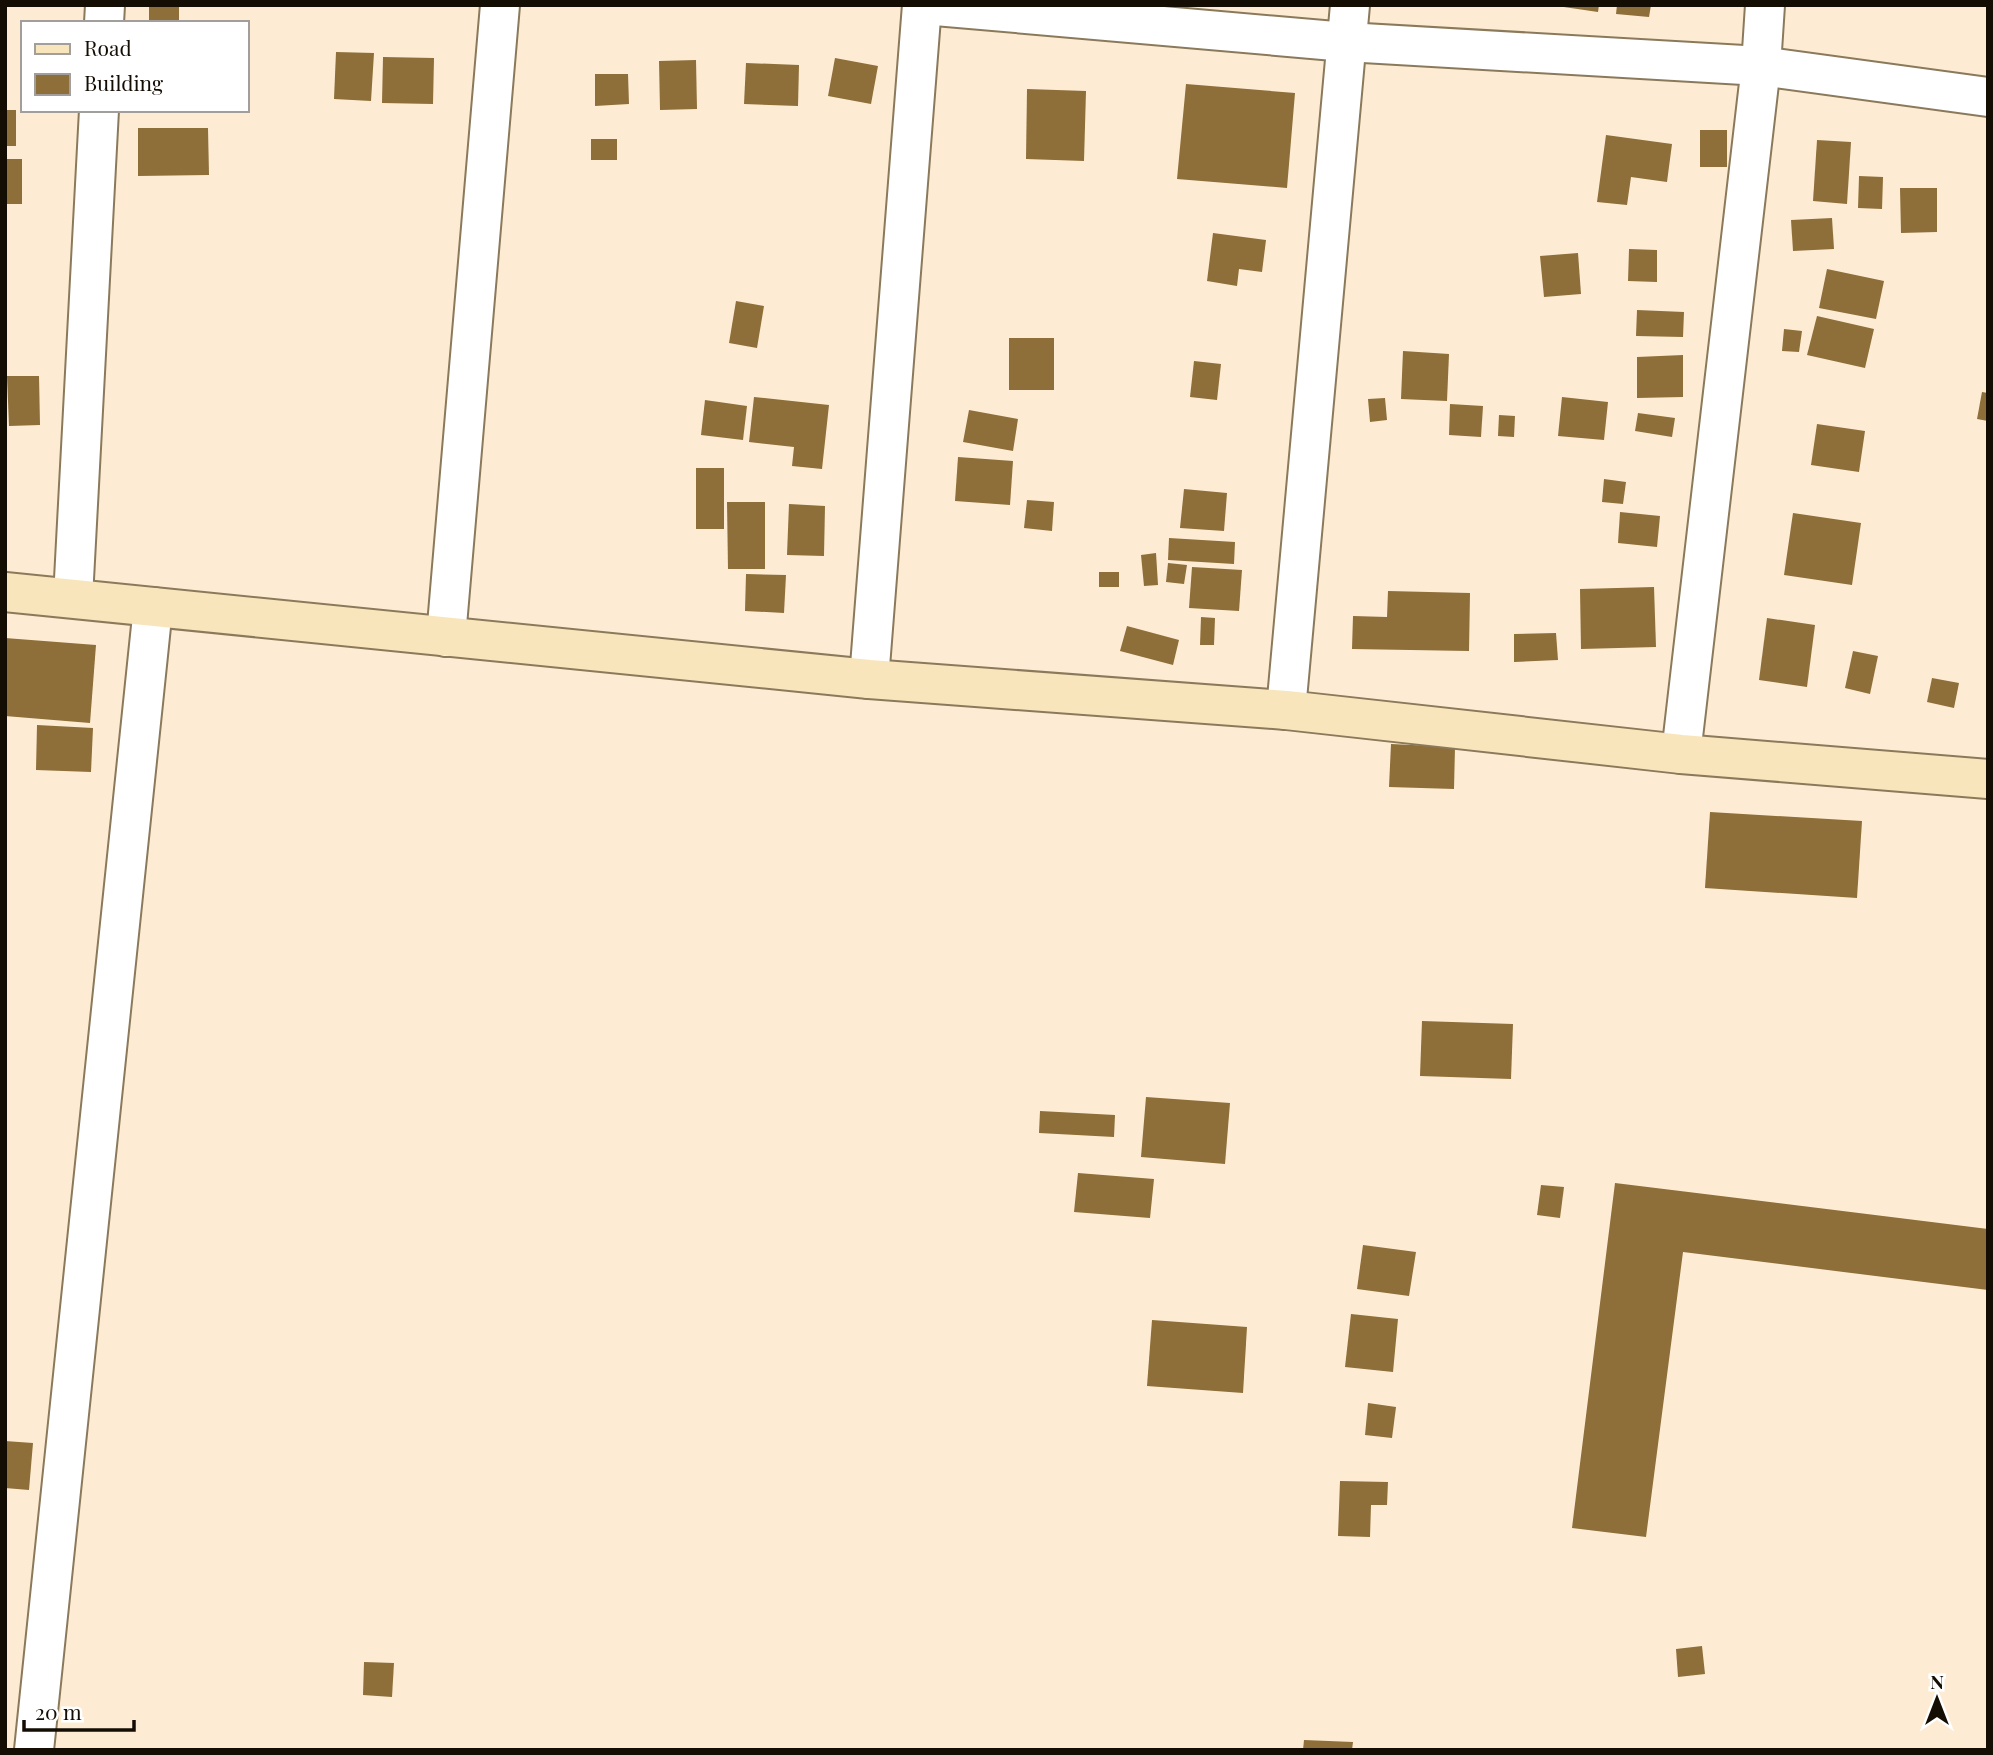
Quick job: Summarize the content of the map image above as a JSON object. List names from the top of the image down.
{
  "legend": ["Road", "Building"],
  "scale_bar": "20 m",
  "north": "top"
}
